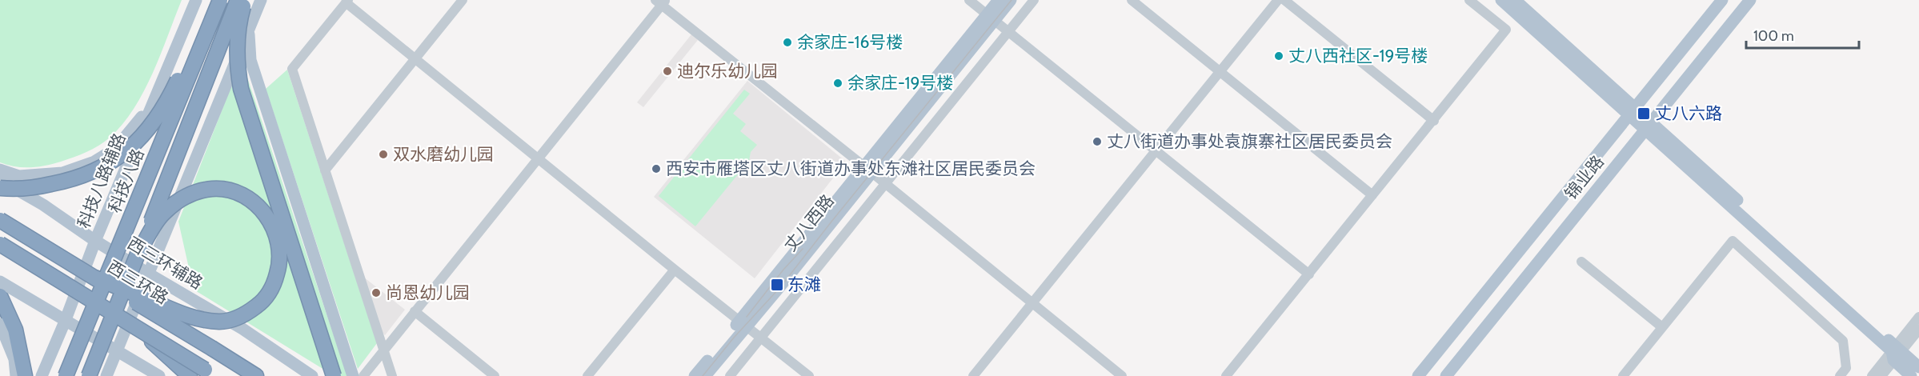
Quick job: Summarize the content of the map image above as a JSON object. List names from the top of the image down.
{
  "streets": {
    "highway": ["科技八路", "西三环路"],
    "main road": [
      "锦业路",
      "科技八路辅路",
      "丈八西路",
      "西三环辅路"
    ]
  },
  "crossings": [
    ["科技八路辅路", "西三环辅路"]
  ],
  "places": {
    "other": [
      "余家庄-16号楼",
      "丈八西社区-19号楼",
      "迪尔乐幼儿园",
      "余家庄-19号楼",
      "丈八街道办事处袁旗寨社区居民委员会",
      "双水磨幼儿园",
      "西安市雁塔区丈八街道办事处东滩社区居民委员会",
      "尚恩幼儿园"
    ],
    "transit": ["丈八六路", "东滩"]
  },
  "scale_bar": "100 m"
}
